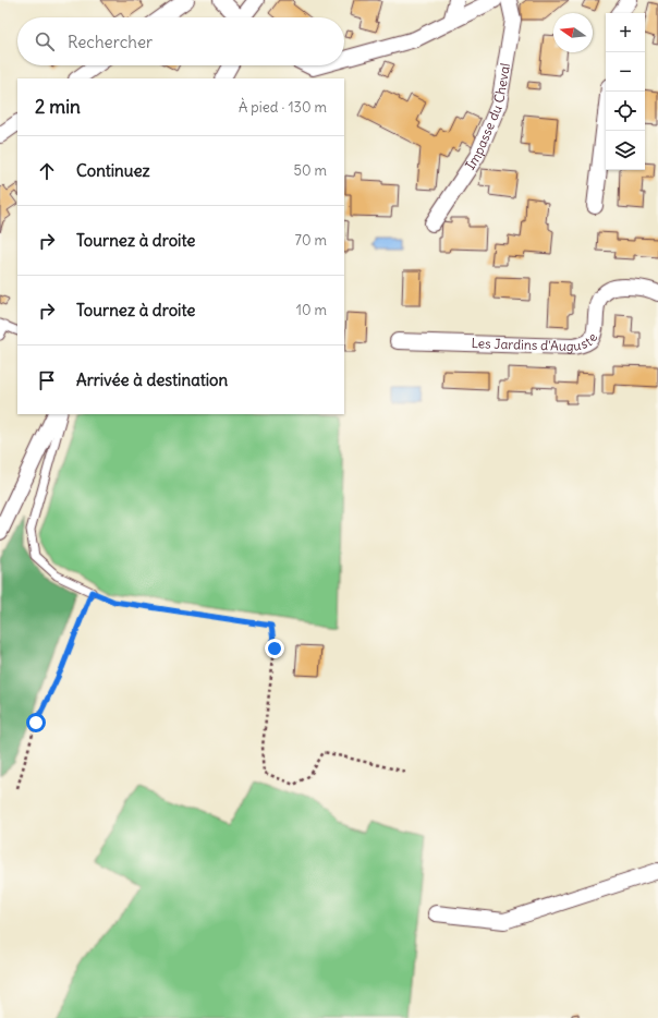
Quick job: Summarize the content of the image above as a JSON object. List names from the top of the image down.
{
  "streets": {
    "street": ["Impasse du Cheval", "Les Jardins d'Auguste"]
  },
  "north": "left",
  "page": {
    "map_buttons": ["+", "−"],
    "search": "Rechercher",
    "heading": ["2 min", "À pied · 130 m"],
    "list": [
      ["Continuez", "50 m"],
      ["Tournez à droite", "70 m"],
      ["Tournez à droite", "10 m"],
      "Arrivée à destination"
    ]
  }
}
